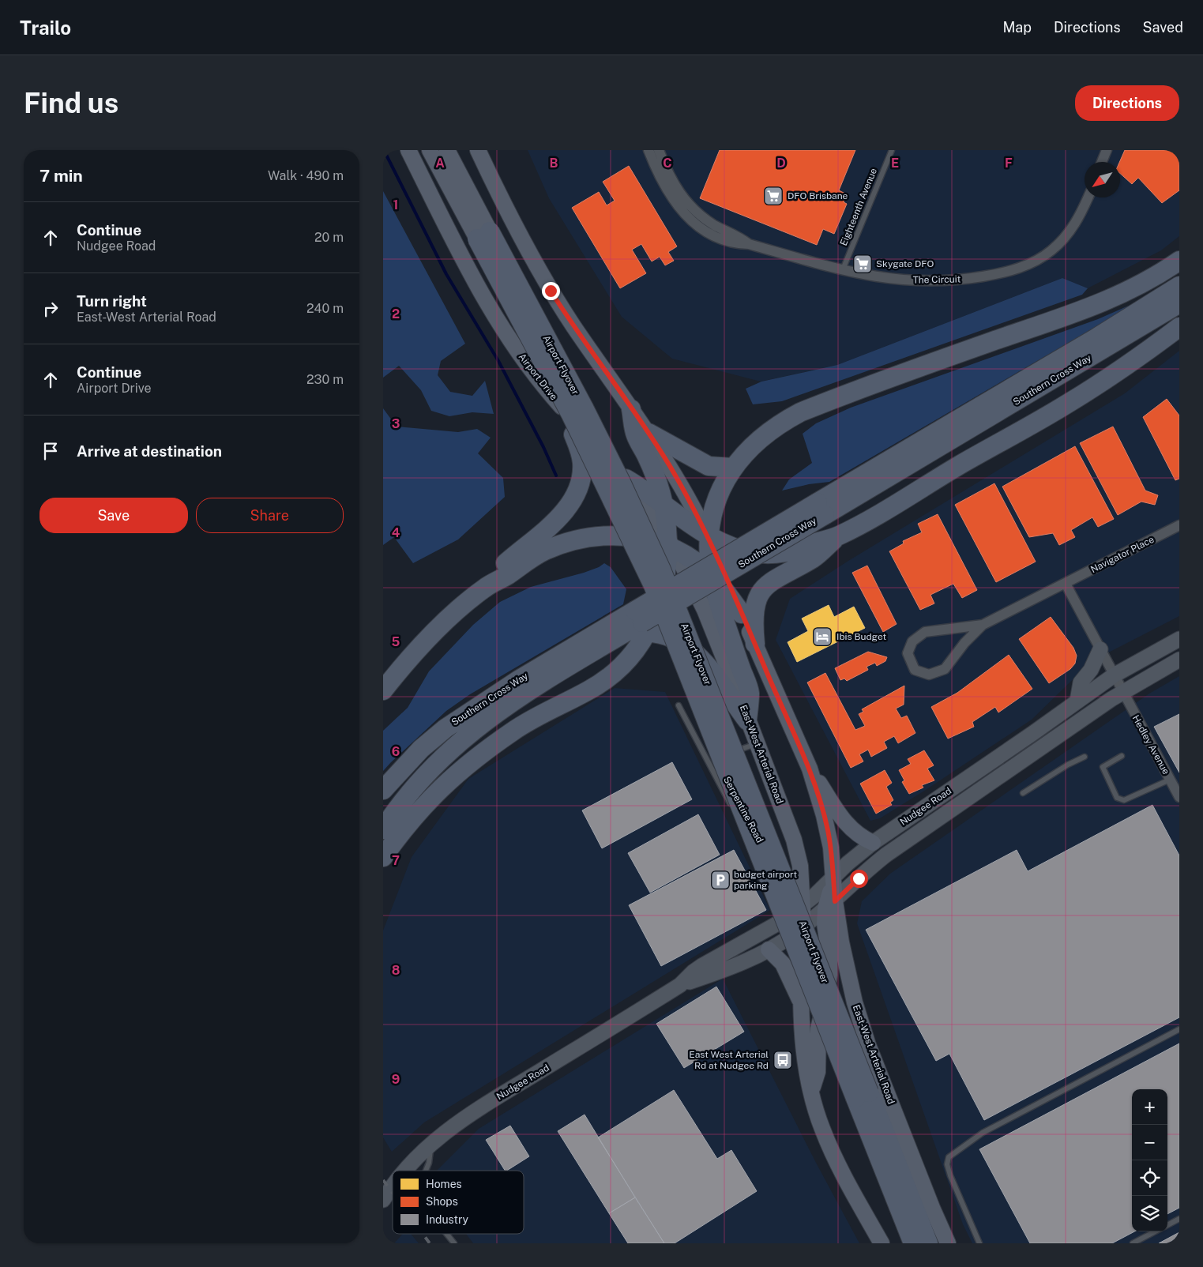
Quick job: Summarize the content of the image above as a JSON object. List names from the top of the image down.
{
  "streets": {
    "highway": ["Airport Flyover", "Southern Cross Way", "East-West Arterial Road"],
    "main road": ["Airport Drive", "Nudgee Road"],
    "street": ["The Circuit", "Navigator Place", "Hedley Avenue"],
    "lane": ["Eighteenth Avenue", "Serpentine Road"]
  },
  "crossings": [
    ["Eighteenth Avenue", "The Circuit"],
    ["Airport Flyover", "East-West Arterial Road"],
    ["Airport Drive", "East-West Arterial Road"],
    ["Hedley Avenue", "Nudgee Road"],
    ["East-West Arterial Road", "Nudgee Road"]
  ],
  "places": {
    "supermarket": ["DFO Brisbane", "Skygate DFO"],
    "hotel": ["Ibis Budget"],
    "parking": ["budget airport parking"],
    "bus stop": ["East West Arterial Rd at Nudgee Rd"]
  },
  "legend": ["Homes", "Shops", "Industry"],
  "north": "bottom left",
  "page": {
    "header": "Trailo",
    "nav": ["Map", "Directions", "Saved"],
    "buttons": [
      "Directions",
      ["Save", "Share"]
    ],
    "title": "Find us",
    "heading": ["7 min", "Walk · 490 m"],
    "list": [
      ["Continue", "Nudgee Road", "20 m"],
      ["Turn right", "East-West Arterial Road", "240 m"],
      ["Continue", "Airport Drive", "230 m"],
      "Arrive at destination"
    ],
    "map_buttons": ["+", "−"]
  },
  "grid": {
    "columns": [
      "A",
      "B",
      "C",
      "D",
      "E",
      "F"
    ],
    "rows": [
      "1",
      "2",
      "3",
      "4",
      "5",
      "6",
      "7",
      "8",
      "9"
    ]
  }
}
